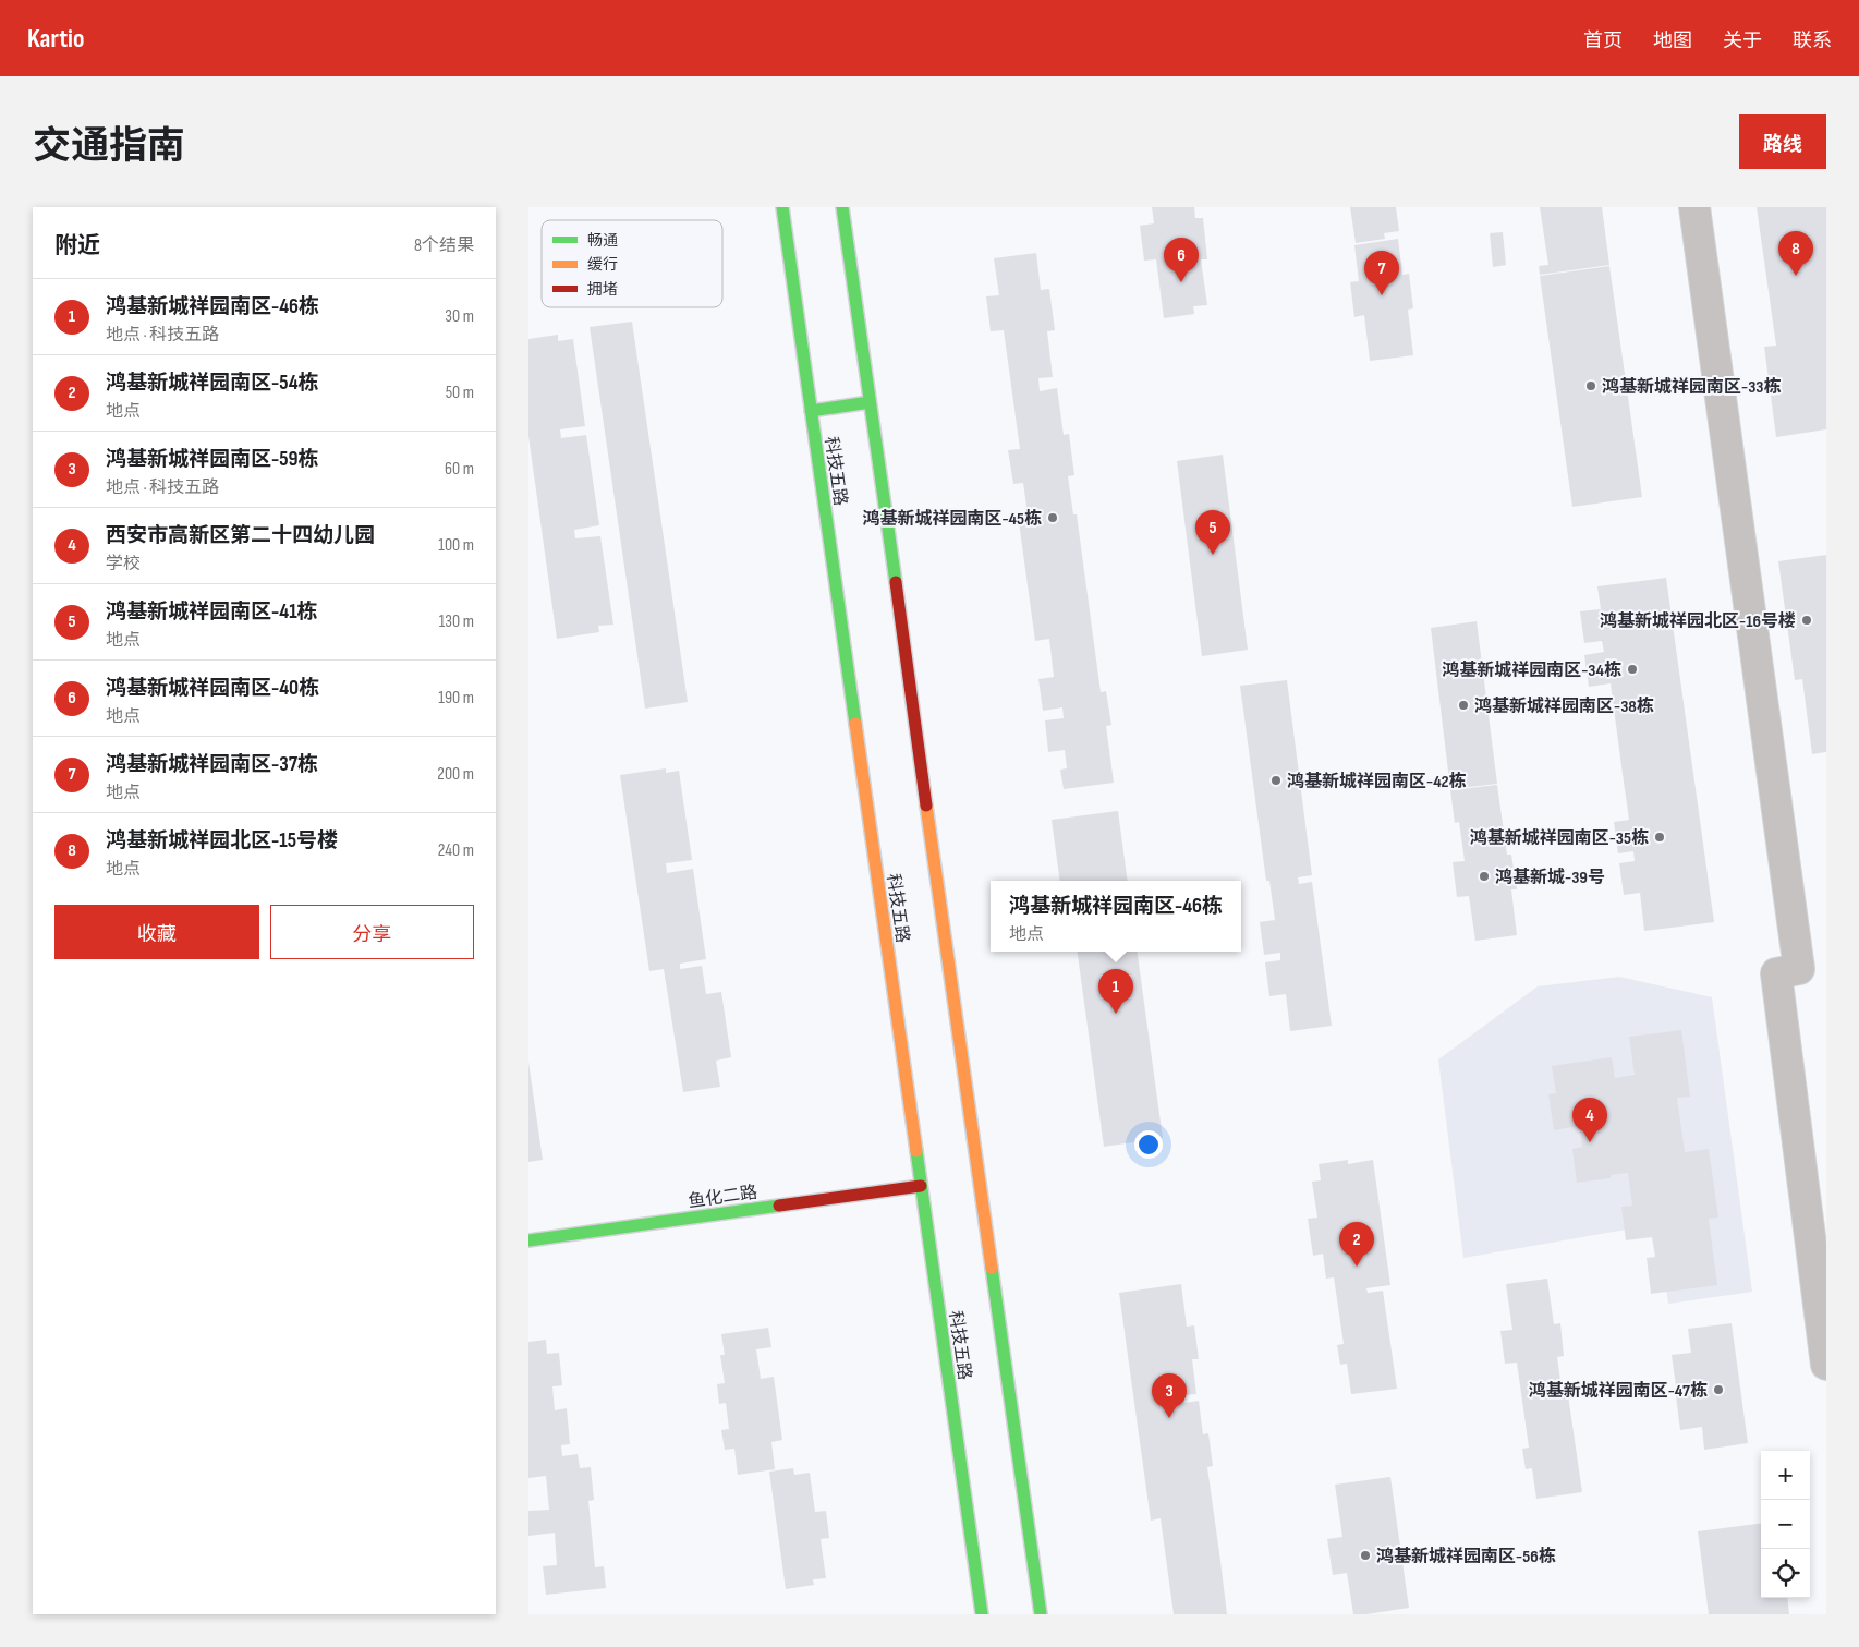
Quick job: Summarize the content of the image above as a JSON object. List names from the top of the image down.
{
  "streets": {
    "street": ["科技五路", "鱼化二路"]
  },
  "crossings": [
    ["科技五路", "鱼化二路"]
  ],
  "places": [
    "鸿基新城祥园南区-33栋",
    "鸿基新城祥园南区-45栋",
    "鸿基新城祥园北区-16号楼",
    "鸿基新城祥园南区-34栋",
    "鸿基新城祥园南区-38栋",
    "鸿基新城祥园南区-42栋",
    "鸿基新城祥园南区-35栋",
    "鸿基新城-39号",
    "鸿基新城祥园南区-47栋",
    "鸿基新城祥园南区-56栋"
  ],
  "legend": ["畅通", "缓行", "拥堵"],
  "page": {
    "header": "Kartio",
    "nav": [
      "首页",
      "地图",
      "关于",
      "联系"
    ],
    "title": "交通指南",
    "buttons": [
      "路线",
      ["收藏", "分享"]
    ],
    "heading": ["附近", "8个结果"],
    "pins": [
      "8",
      "6",
      "7",
      "5",
      "1",
      "4",
      "2",
      "3"
    ],
    "list": [
      {
        "mark": "1",
        "name": "鸿基新城祥园南区-46栋",
        "note": "地点 · 科技五路",
        "value": "30 m"
      },
      {
        "mark": "2",
        "name": "鸿基新城祥园南区-54栋",
        "note": "地点",
        "value": "50 m"
      },
      {
        "mark": "3",
        "name": "鸿基新城祥园南区-59栋",
        "note": "地点 · 科技五路",
        "value": "60 m"
      },
      {
        "mark": "4",
        "name": "西安市高新区第二十四幼儿园",
        "note": "学校",
        "value": "100 m"
      },
      {
        "mark": "5",
        "name": "鸿基新城祥园南区-41栋",
        "note": "地点",
        "value": "130 m"
      },
      {
        "mark": "6",
        "name": "鸿基新城祥园南区-40栋",
        "note": "地点",
        "value": "190 m"
      },
      {
        "mark": "7",
        "name": "鸿基新城祥园南区-37栋",
        "note": "地点",
        "value": "200 m"
      },
      {
        "mark": "8",
        "name": "鸿基新城祥园北区-15号楼",
        "note": "地点",
        "value": "240 m"
      }
    ],
    "popup": ["鸿基新城祥园南区-46栋", "地点"],
    "map_buttons": ["+", "−"]
  }
}
